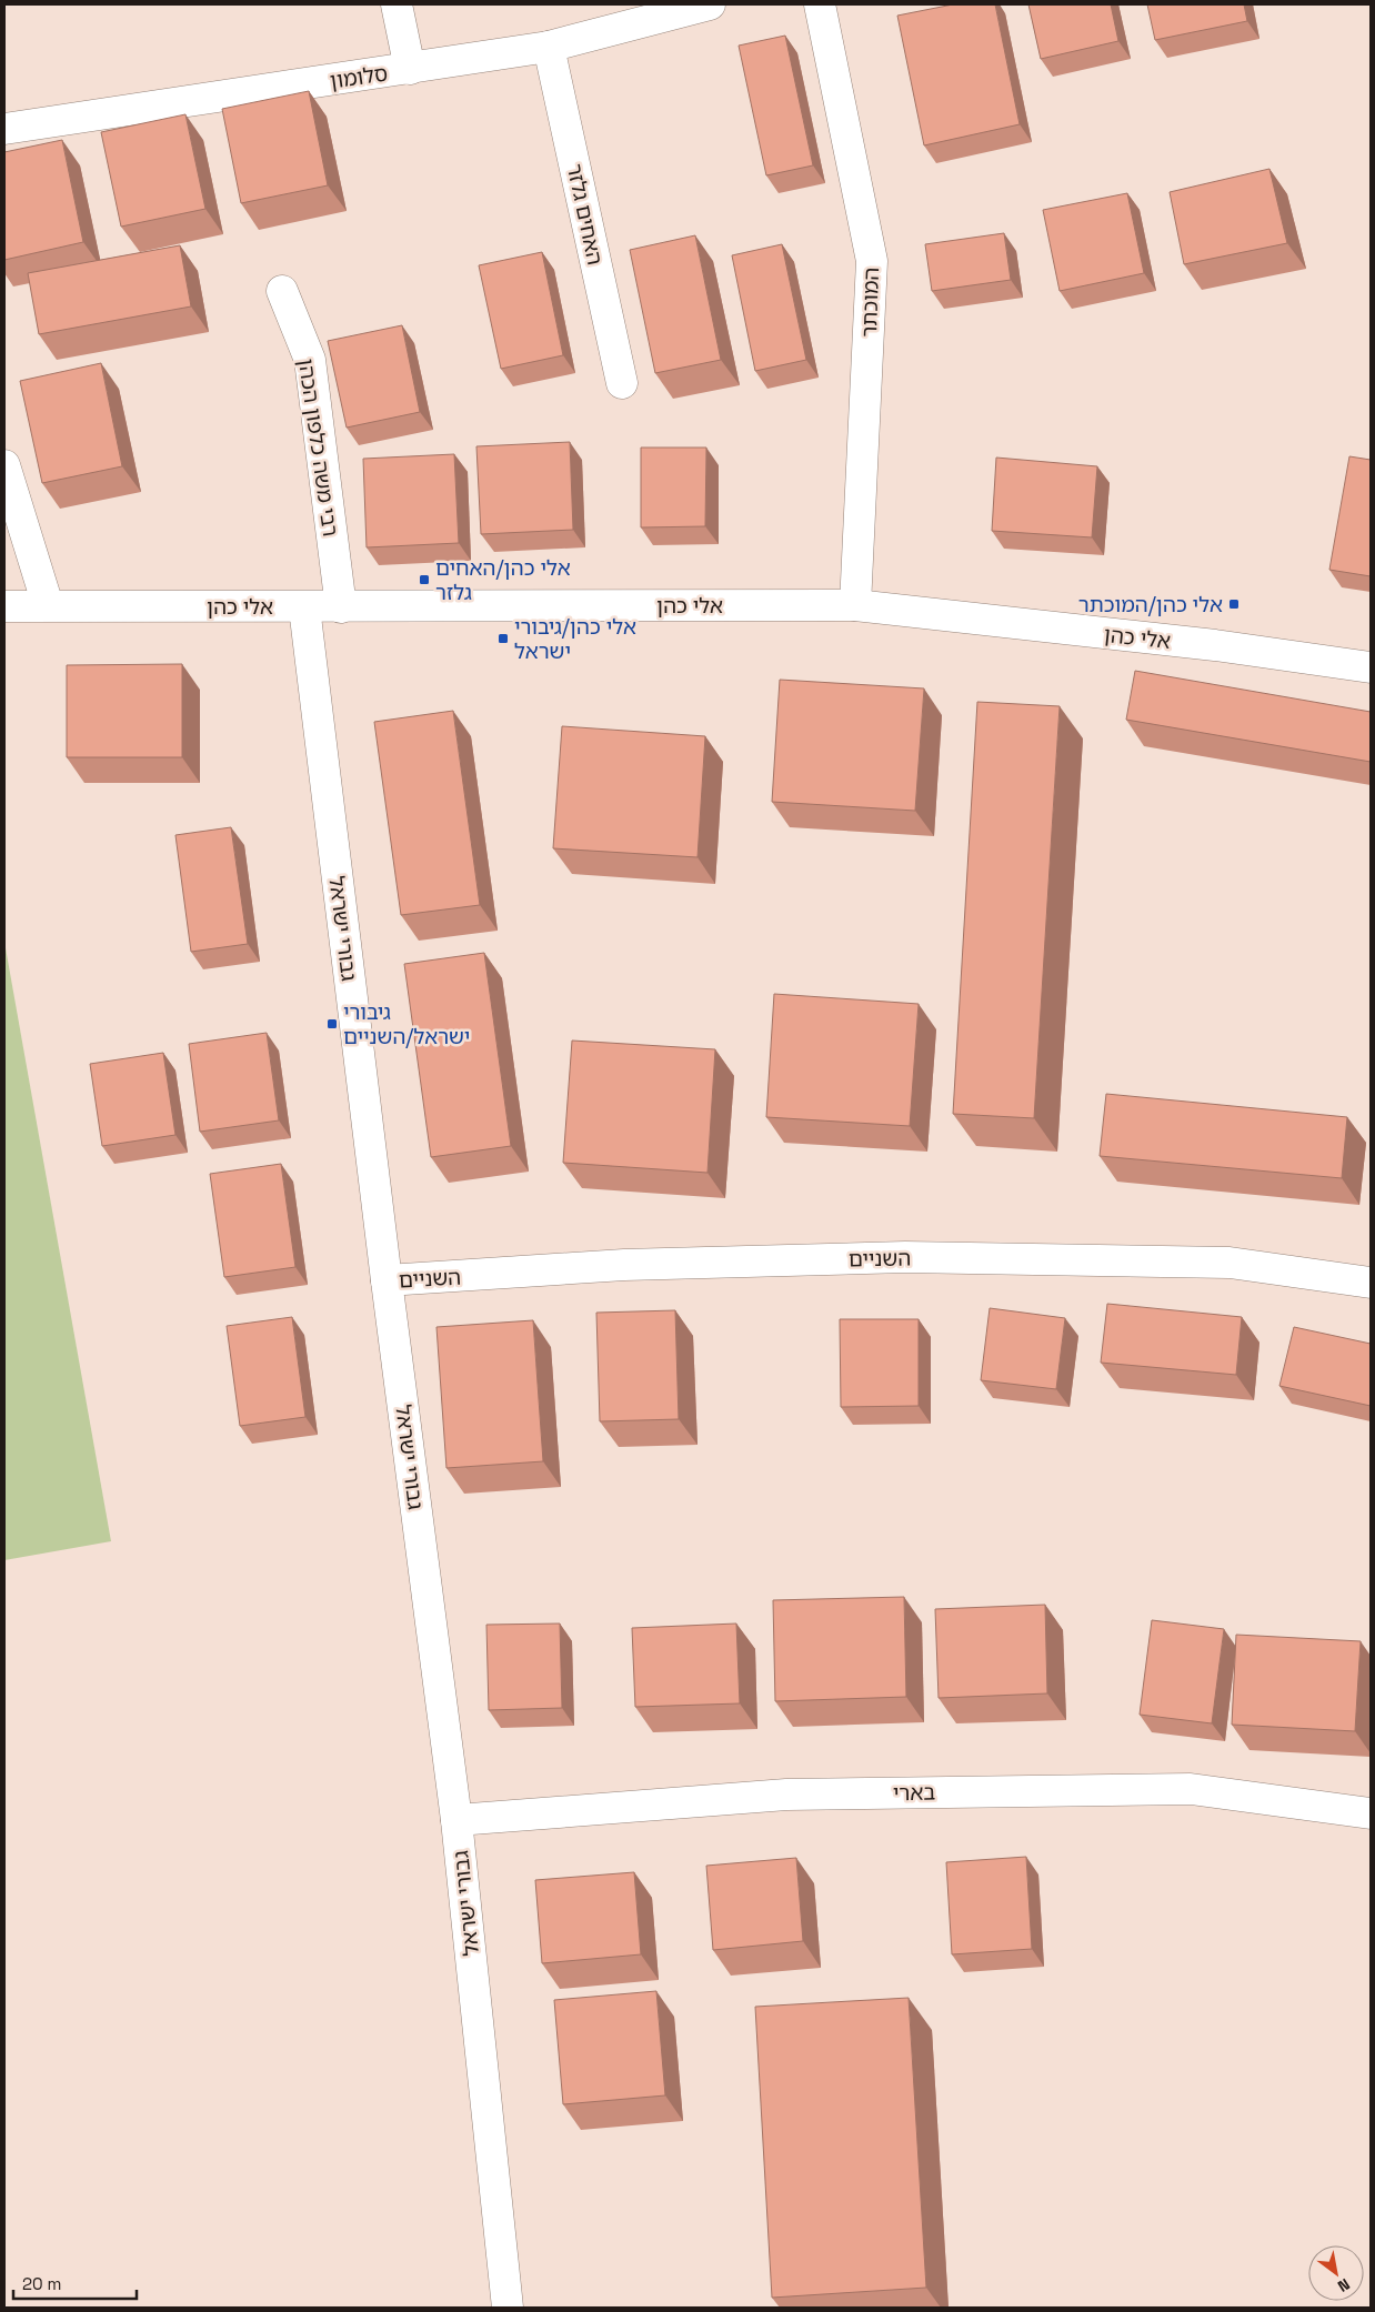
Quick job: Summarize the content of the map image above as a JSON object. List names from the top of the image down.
{
  "streets": {
    "street": [
      "סלומון",
      "האחים גלזר",
      "המוכתר",
      "רבי משה כלפון הכהן",
      "אלי כהן",
      "גבורי ישראל",
      "השניים",
      "בארי"
    ]
  },
  "crossings": [
    ["סלומון", "האחים גלזר"],
    ["המוכתר", "אלי כהן"],
    ["רבי משה כלפון הכהן", "אלי כהן"],
    ["אלי כהן", "גבורי ישראל"],
    ["גבורי ישראל", "השניים"],
    ["גבורי ישראל", "בארי"]
  ],
  "places": {
    "transit": [
      "אלי כהן/האחים גלזר",
      "אלי כהן/המוכתר",
      "אלי כהן/גיבורי ישראל",
      "גיבורי ישראל/השניים"
    ]
  },
  "scale_bar": "20 m",
  "north": "bottom right"
}
